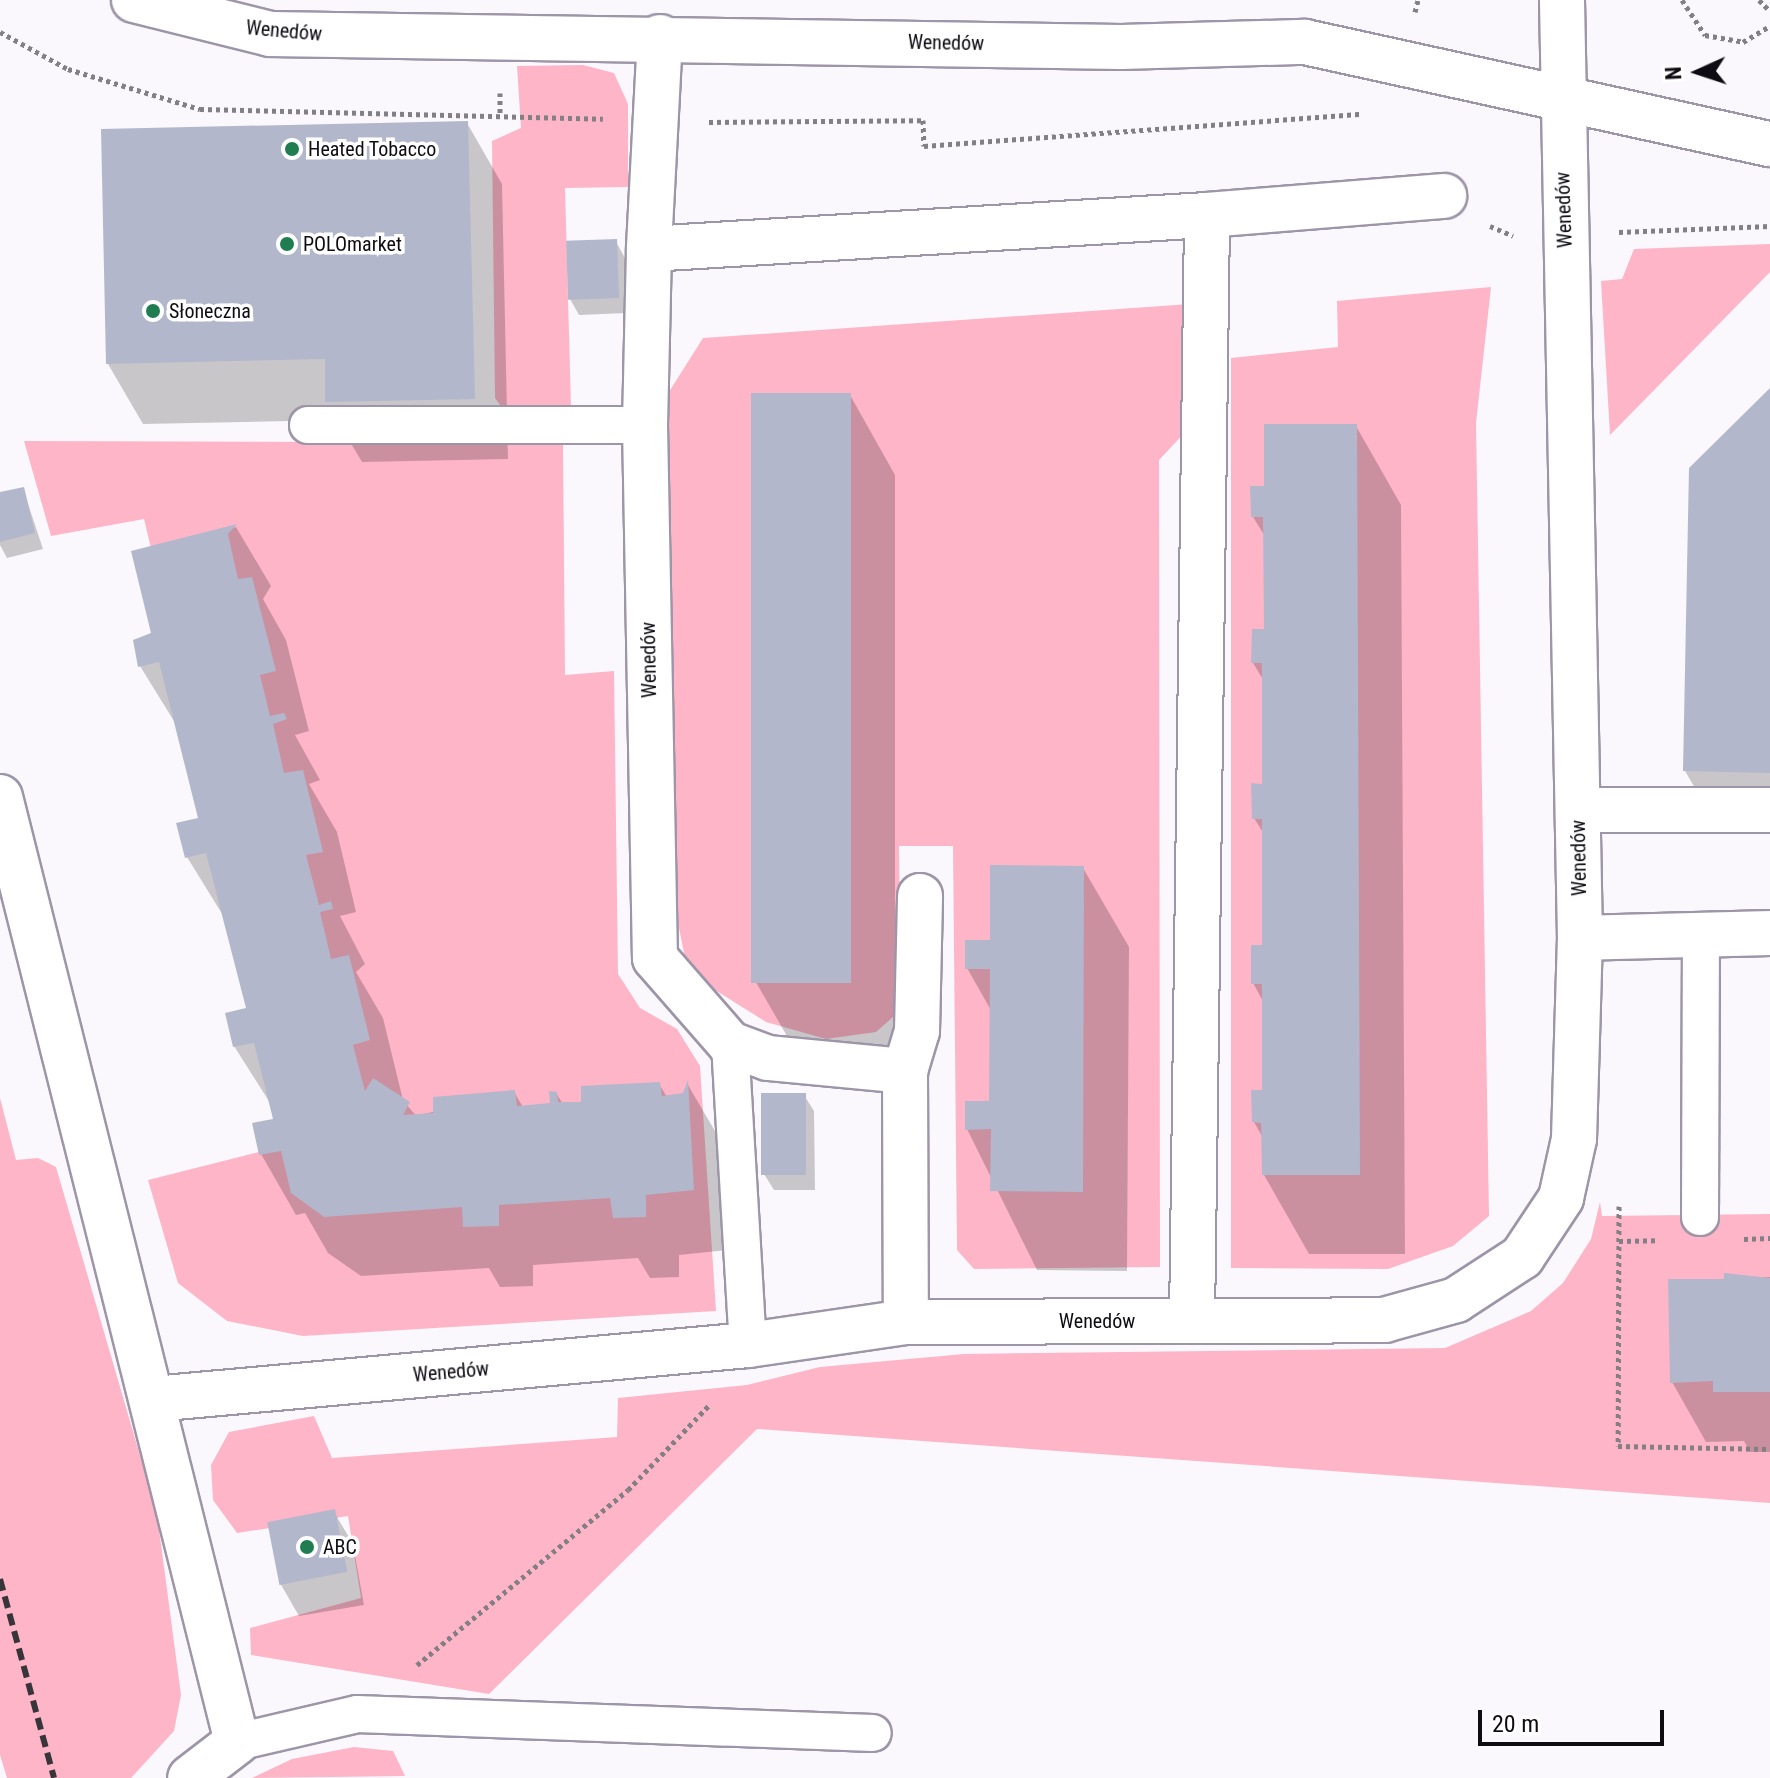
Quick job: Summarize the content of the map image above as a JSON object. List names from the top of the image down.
{
  "streets": {
    "street": ["Wenedów"]
  },
  "places": [
    "Heated Tobacco",
    "POLOmarket",
    "Słoneczna",
    "ABC"
  ],
  "scale_bar": "20 m",
  "north": "left"
}
